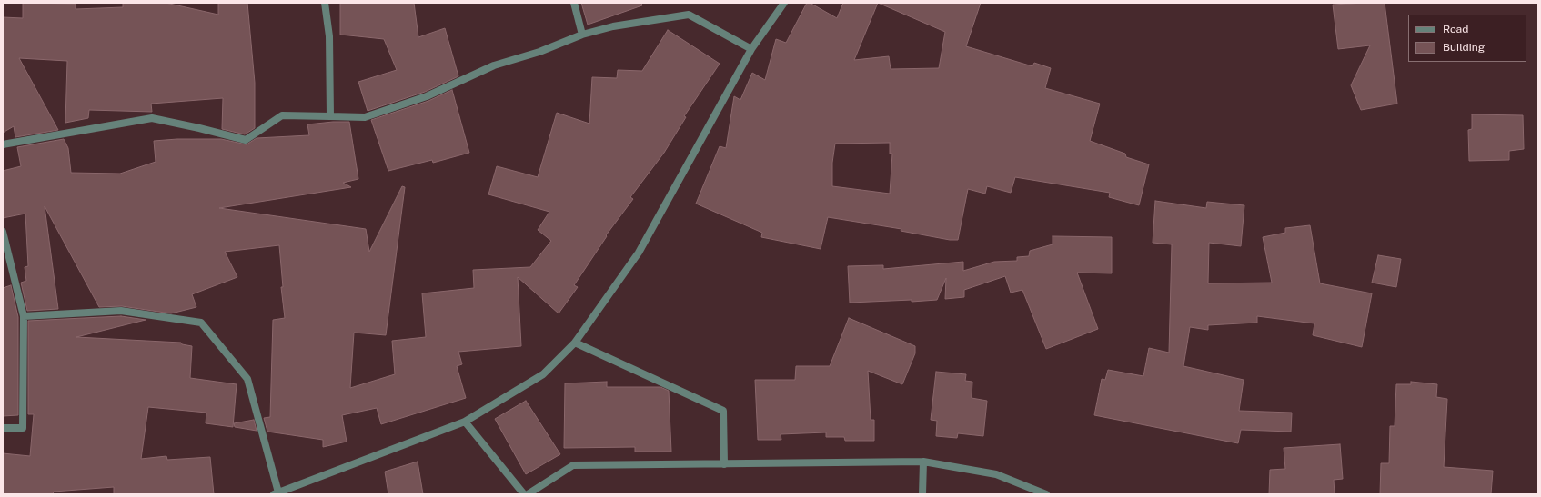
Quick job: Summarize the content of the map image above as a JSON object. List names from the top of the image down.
{
  "legend": ["Road", "Building"]
}
